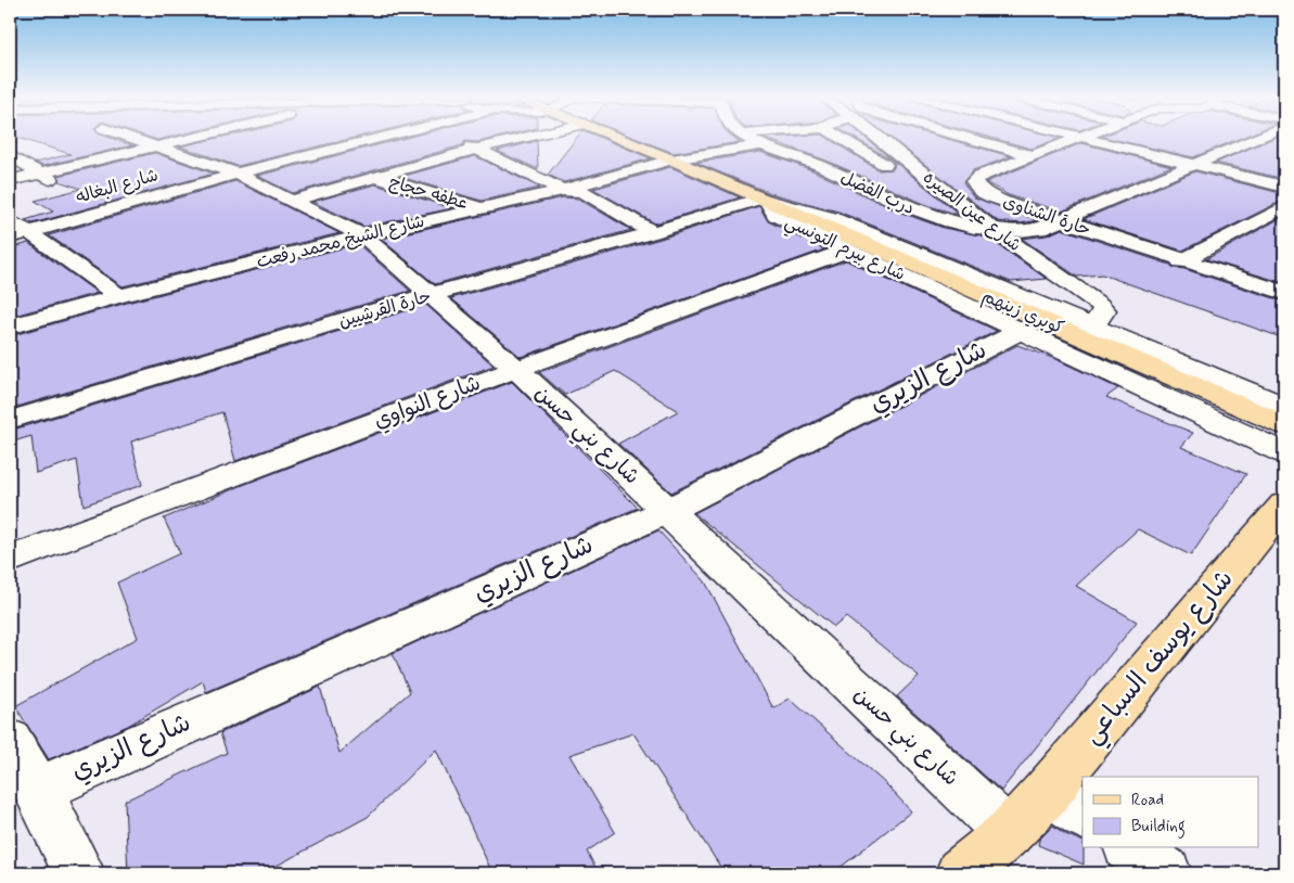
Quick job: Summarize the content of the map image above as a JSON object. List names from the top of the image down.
{
  "streets": {
    "main road": ["شارع بيرم التونسي", "كوبري زينهم", "شارع يوسف السباعي"],
    "street": [
      "شارع البغاله",
      "عطفه حجاج",
      "درب الفضل",
      "شارع عين الصيره",
      "حارة الشناوى",
      "شارع الشيخ محمد رفعت",
      "حارة القرشيين",
      "شارع الزيري",
      "شارع النواوي",
      "شارع بني حسن"
    ]
  },
  "crossings": [
    ["شارع البغاله", "شارع بني حسن"],
    ["عطفه حجاج", "شارع الشيخ محمد رفعت"],
    ["درب الفضل", "شارع عين الصيره"],
    ["درب الفضل", "حارة الشناوى"],
    ["درب الفضل", "شارع الشيخ محمد رفعت"],
    ["شارع عين الصيره", "شارع بيرم التونسي"],
    ["شارع الشيخ محمد رفعت", "شارع بيرم التونسي"],
    ["شارع الشيخ محمد رفعت", "شارع بني حسن"],
    ["شارع بيرم التونسي", "حارة القرشيين"],
    ["شارع بيرم التونسي", "كوبري زينهم"],
    ["شارع بيرم التونسي", "شارع الزيري"],
    ["شارع بيرم التونسي", "شارع النواوي"],
    ["حارة القرشيين", "كوبري زينهم"],
    ["حارة القرشيين", "شارع بني حسن"],
    ["شارع الزيري", "شارع بني حسن"],
    ["شارع النواوي", "شارع بني حسن"],
    ["شارع بني حسن", "شارع يوسف السباعي"]
  ],
  "legend": ["Road", "Building"]
}
